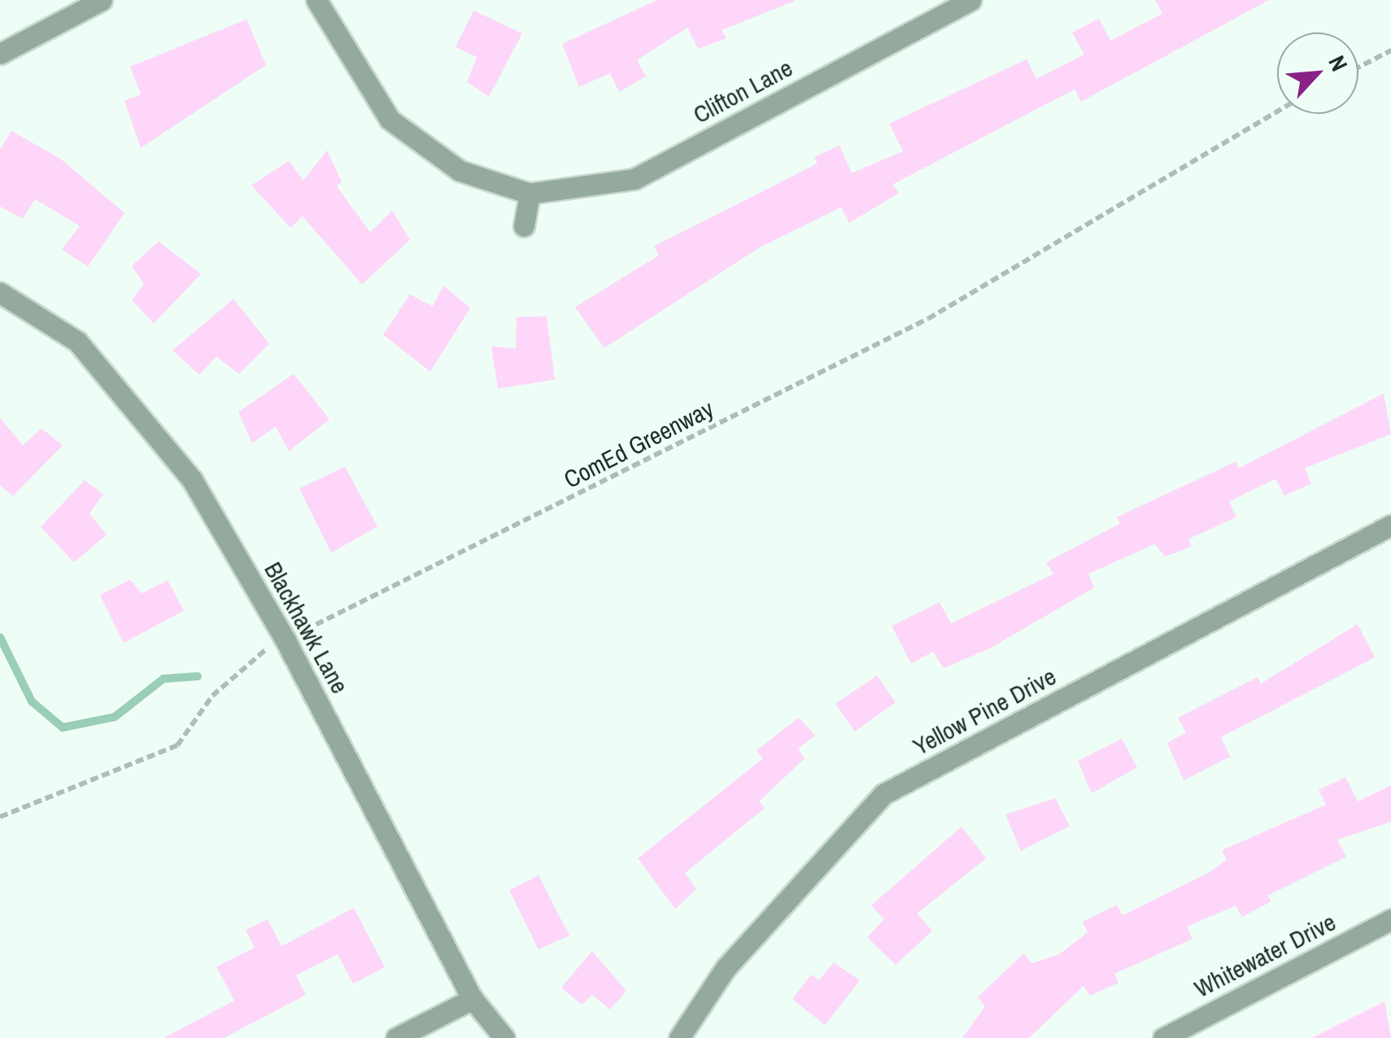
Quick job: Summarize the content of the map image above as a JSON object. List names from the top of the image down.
{
  "streets": {
    "street": [
      "Clifton Lane",
      "Blackhawk Lane",
      "Yellow Pine Drive",
      "Whitewater Drive"
    ],
    "path": ["ComEd Greenway"]
  },
  "crossings": [
    ["ComEd Greenway", "Blackhawk Lane"]
  ],
  "north": "top right"
}
